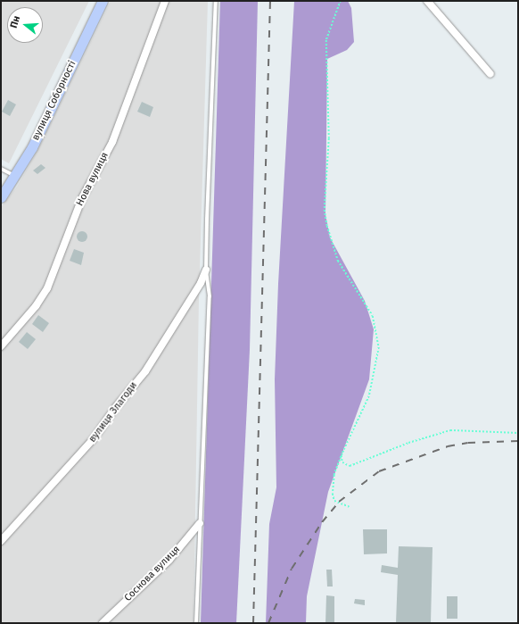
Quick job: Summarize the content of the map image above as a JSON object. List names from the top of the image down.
{
  "streets": {
    "street": [
      "вулиця Соборності",
      "Нова вулиця",
      "вулиця Злагоди",
      "Соснова вулиця"
    ]
  },
  "north": "left"
}
